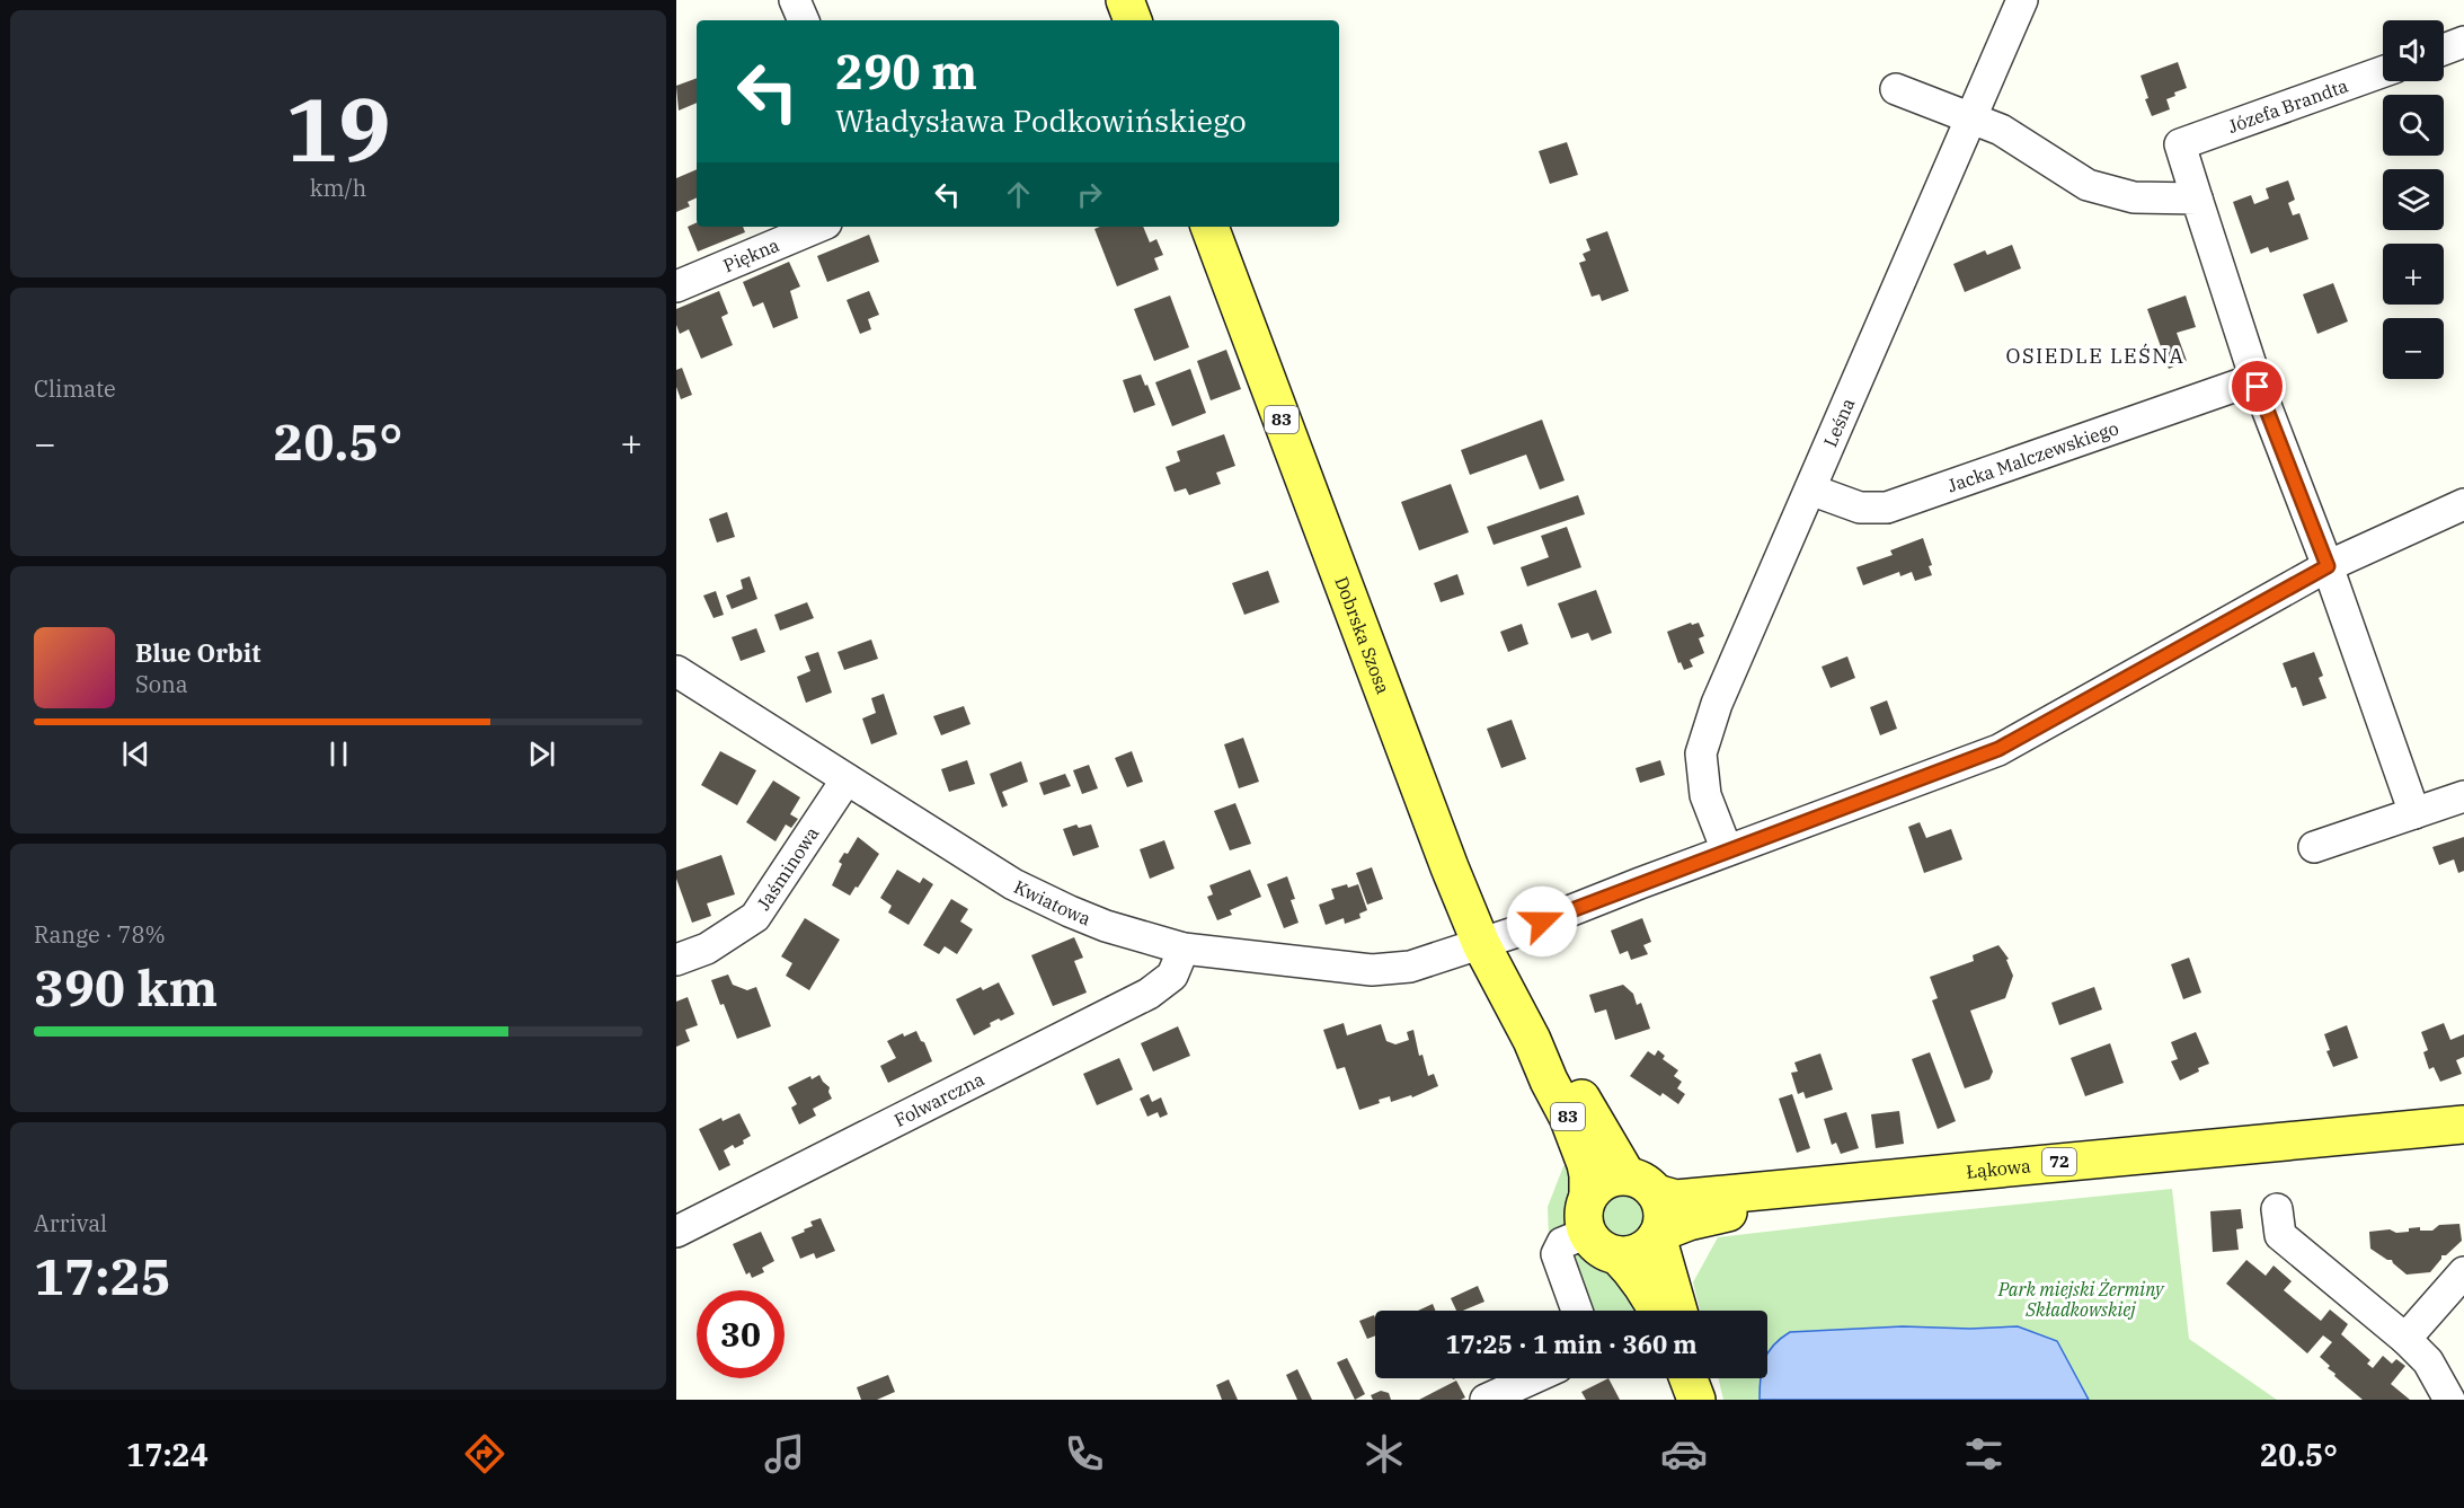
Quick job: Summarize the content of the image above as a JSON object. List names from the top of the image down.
{
  "streets": {
    "main road": [
      "83",
      "Dobrska Szosa",
      "72",
      "Łąkowa"
    ],
    "street": [
      "Józefa Brandta",
      "Piękna",
      "Leśna",
      "Jacka Malczewskiego",
      "Jaśminowa",
      "Kwiatowa",
      "Folwarczna"
    ]
  },
  "crossings": [
    ["Leśna", "Jacka Malczewskiego"],
    ["Leśna", "Kwiatowa"],
    ["Dobrska Szosa", "Kwiatowa"],
    ["Dobrska Szosa", "72"],
    ["Dobrska Szosa", "Łąkowa"],
    ["Jaśminowa", "Kwiatowa"],
    ["Kwiatowa", "Folwarczna"],
    ["72", "Łąkowa"]
  ],
  "districts": ["OSIEDLE LEŚNA"],
  "parks": ["Park miejski Żerminy Składkowskiej"],
  "page": {
    "tile": [
      ["19", "km/h"],
      "Climate",
      ["Range · 78%", "390 km"],
      ["Arrival", "17:25"]
    ],
    "map_buttons": ["+", "−"],
    "turn": ["290 m", "Władysława Podkowińskiego"],
    "heat": ["−", "20.5°", "+"],
    "song": ["Blue Orbit", "Sona"],
    "limit": "30",
    "trip": "17:25 · 1 min · 360 m",
    "tabs": ["17:24", "20.5°"]
  }
}
